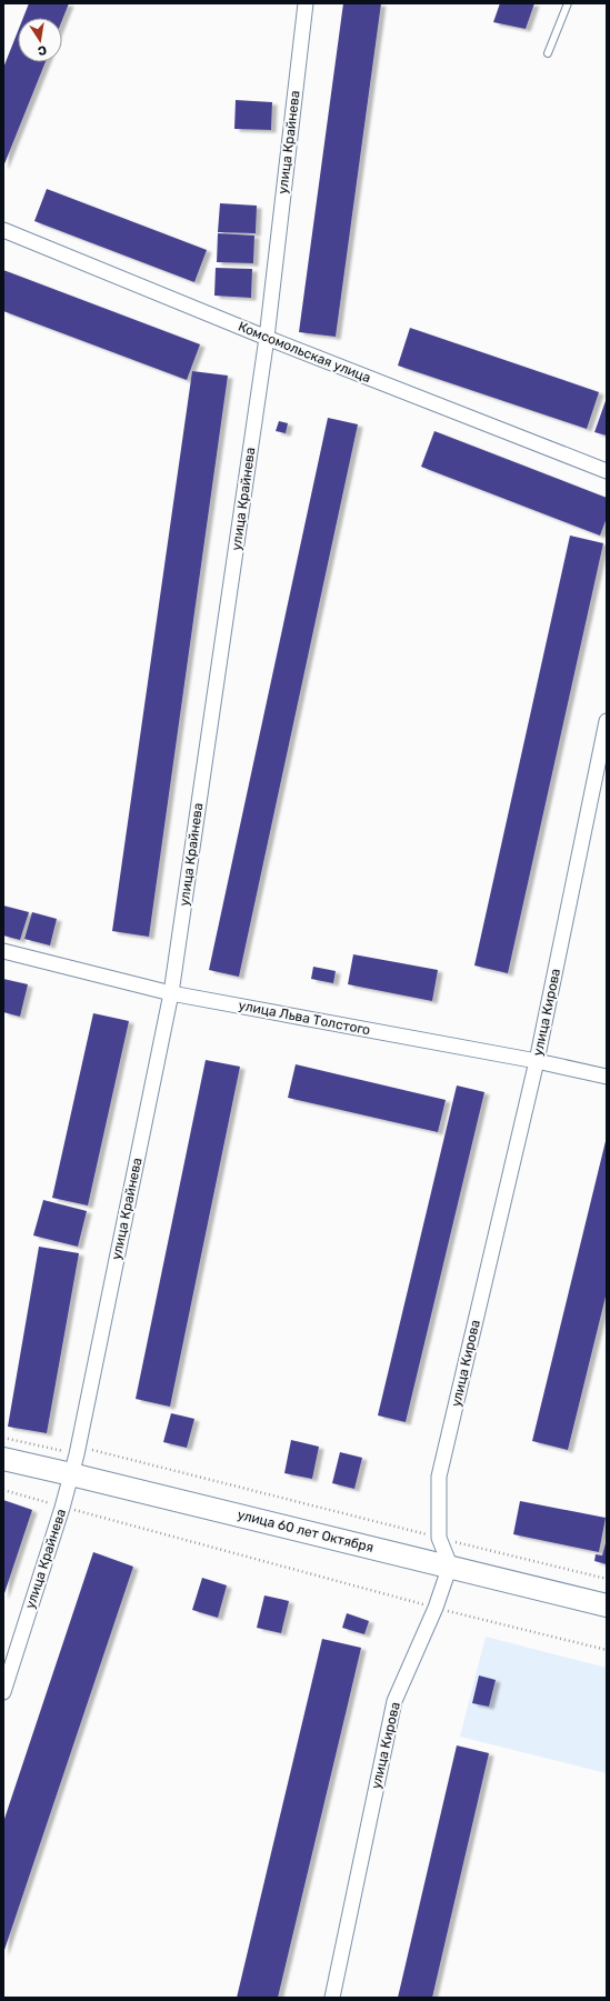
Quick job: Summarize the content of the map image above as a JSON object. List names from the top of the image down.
{
  "streets": {
    "main road": ["улица 60 лет Октября"],
    "street": [
      "улица Крайнева",
      "Комсомольская улица",
      "улица Кирова",
      "улица Льва Толстого"
    ]
  },
  "crossings": [
    ["улица Крайнева", "Комсомольская улица"],
    ["улица Крайнева", "улица Льва Толстого"],
    ["улица Крайнева", "улица 60 лет Октября"],
    ["улица Кирова", "улица Льва Толстого"],
    ["улица Кирова", "улица 60 лет Октября"]
  ],
  "north": "bottom"
}
